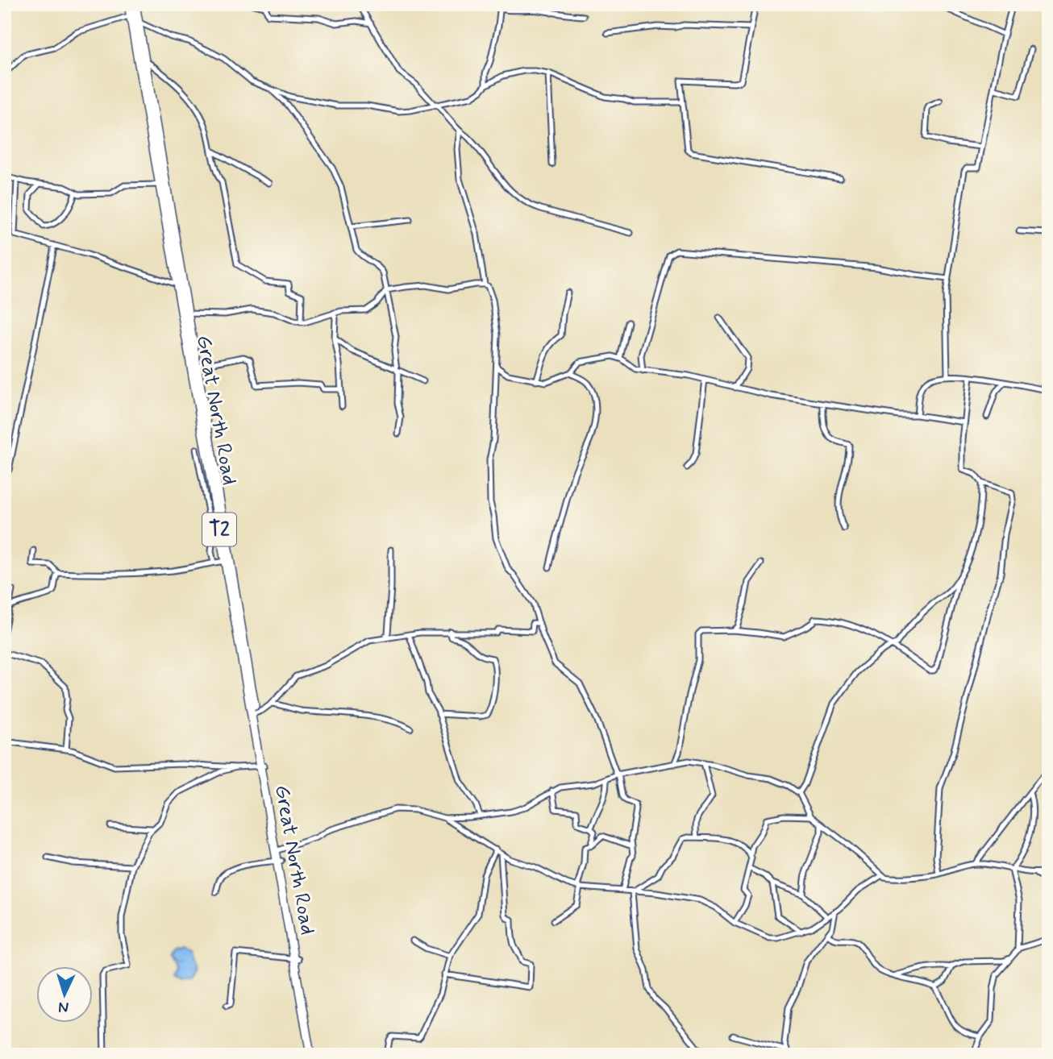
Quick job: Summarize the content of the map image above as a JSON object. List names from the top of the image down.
{
  "streets": {
    "highway": ["Great North Road", "T2"]
  },
  "north": "bottom"
}
